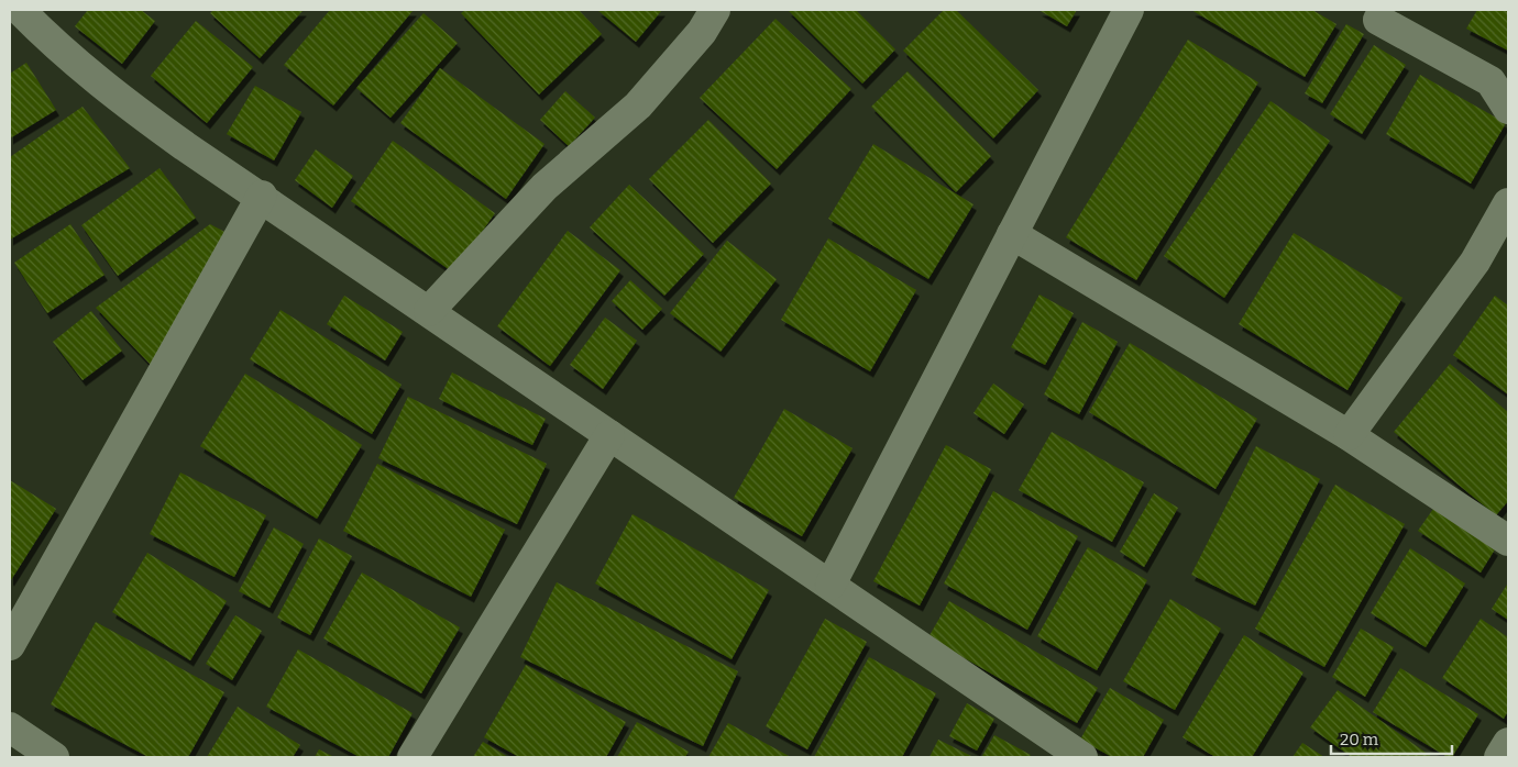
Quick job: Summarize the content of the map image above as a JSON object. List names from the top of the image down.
{
  "scale_bar": "20 m"
}
